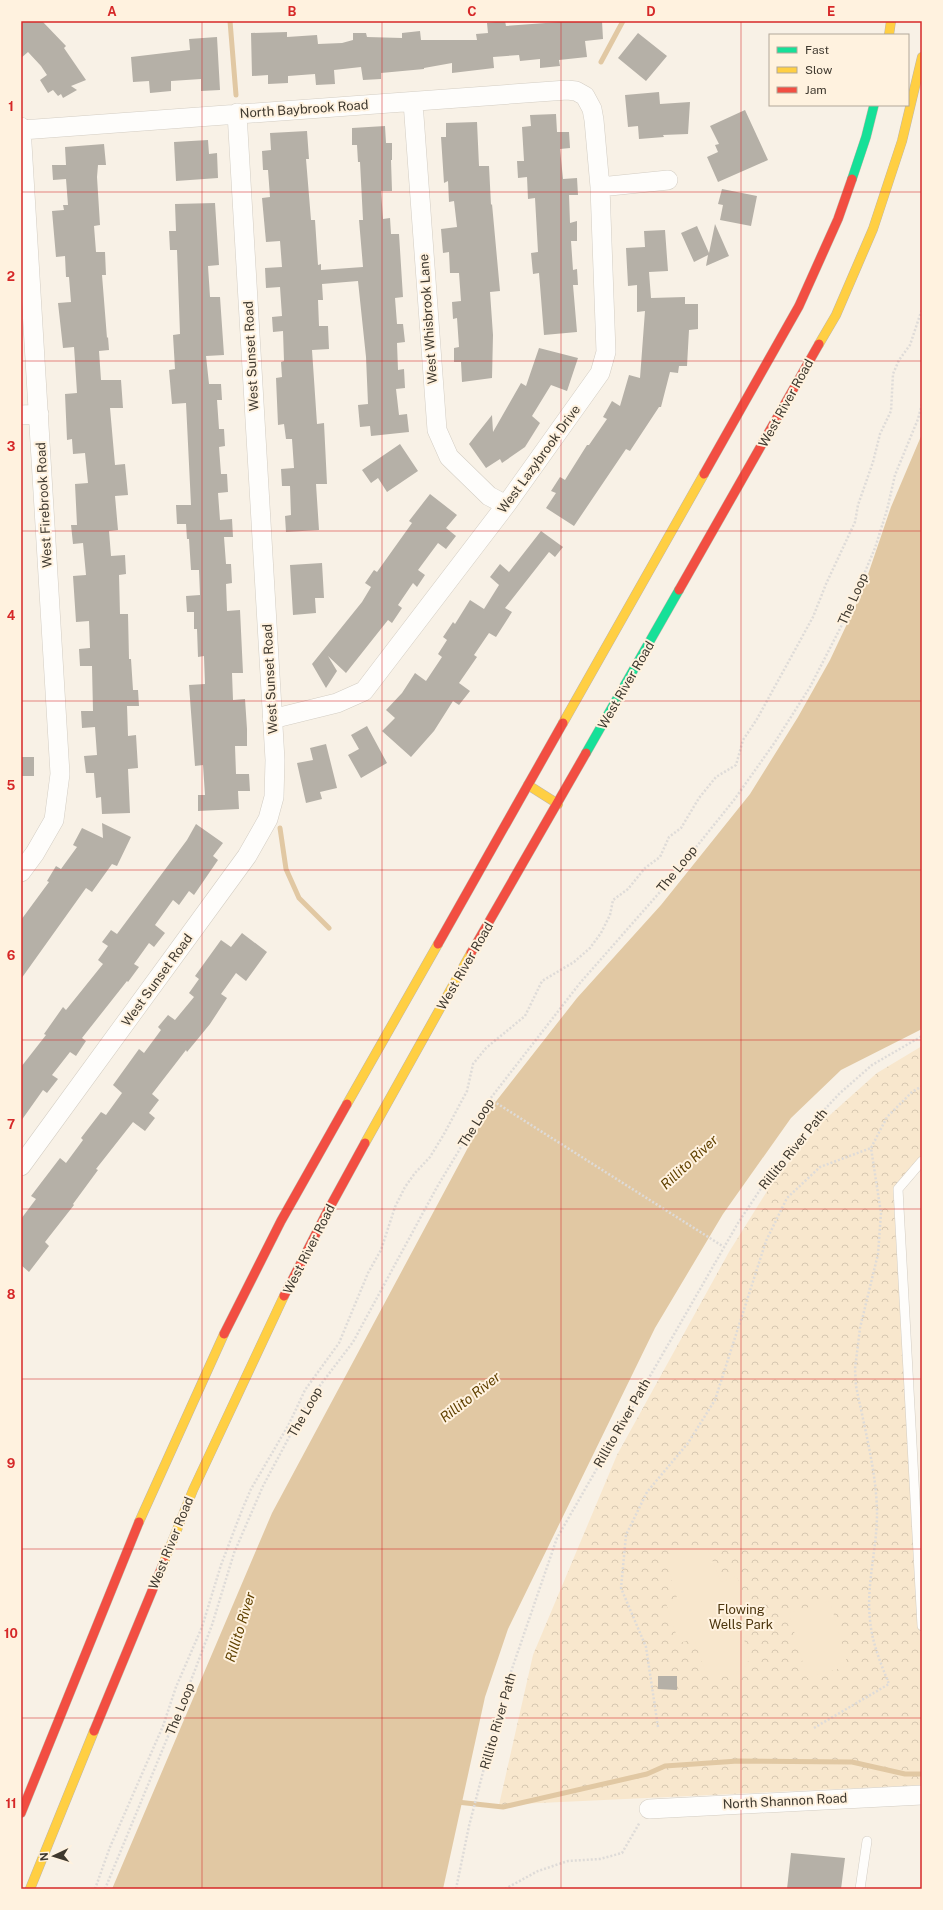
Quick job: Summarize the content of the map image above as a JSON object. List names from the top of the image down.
{
  "streets": {
    "main road": ["West River Road"],
    "street": [
      "North Baybrook Road",
      "West Whisbrook Lane",
      "West Sunset Road",
      "West Lazybrook Drive",
      "West Firebrook Road",
      "North Shannon Road"
    ],
    "path": ["The Loop", "Rillito River Path"]
  },
  "crossings": [
    ["North Baybrook Road", "West Whisbrook Lane"],
    ["North Baybrook Road", "West Sunset Road"],
    ["North Baybrook Road", "West Lazybrook Drive"],
    ["North Baybrook Road", "West Firebrook Road"],
    ["West Whisbrook Lane", "West Lazybrook Drive"],
    ["West Sunset Road", "West Lazybrook Drive"]
  ],
  "water": ["Rillito River"],
  "parks": ["Flowing Wells Park"],
  "legend": ["Fast", "Slow", "Jam"],
  "north": "left",
  "grid": {
    "columns": [
      "A",
      "B",
      "C",
      "D",
      "E"
    ],
    "rows": [
      "1",
      "2",
      "3",
      "4",
      "5",
      "6",
      "7",
      "8",
      "9",
      "10",
      "11"
    ]
  }
}
